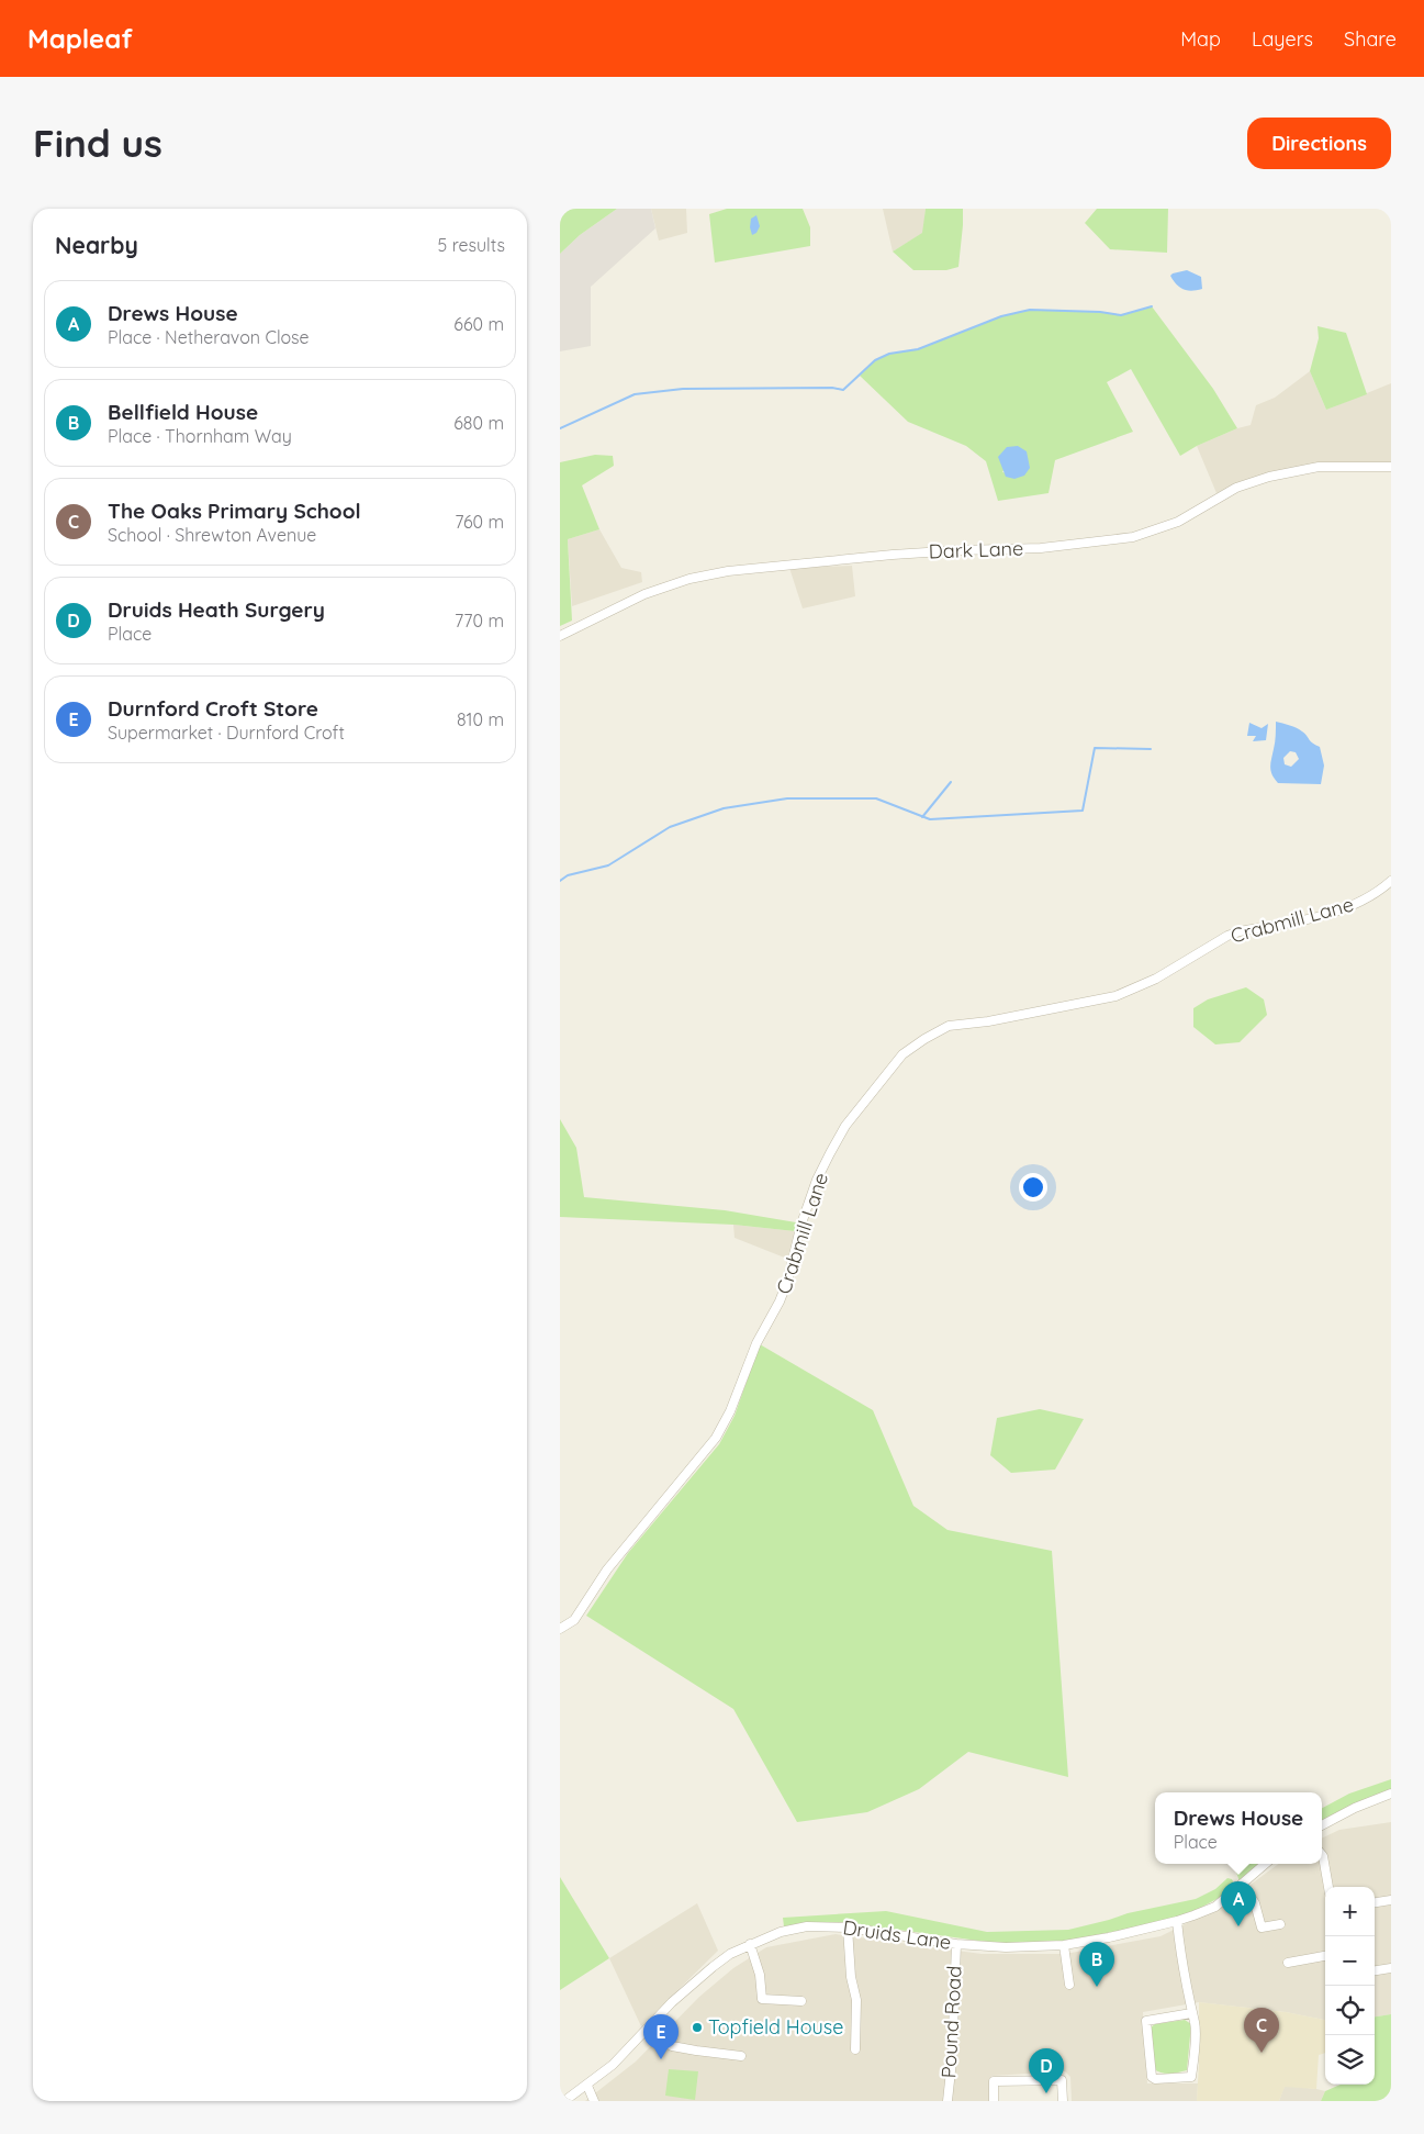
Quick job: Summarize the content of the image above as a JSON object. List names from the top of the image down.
{
  "streets": {
    "street": [
      "Dark Lane",
      "Crabmill Lane",
      "Druids Lane",
      "Pound Road"
    ]
  },
  "crossings": [
    ["Druids Lane", "Pound Road"]
  ],
  "places": ["Topfield House"],
  "page": {
    "header": "Mapleaf",
    "nav": ["Map", "Layers", "Share"],
    "buttons": "Directions",
    "title": "Find us",
    "heading": ["Nearby", "5 results"],
    "list": [
      {
        "mark": "A",
        "name": "Drews House",
        "note": "Place · Netheravon Close",
        "value": "660 m"
      },
      {
        "mark": "B",
        "name": "Bellfield House",
        "note": "Place · Thornham Way",
        "value": "680 m"
      },
      {
        "mark": "C",
        "name": "The Oaks Primary School",
        "note": "School · Shrewton Avenue",
        "value": "760 m"
      },
      {
        "mark": "D",
        "name": "Druids Heath Surgery",
        "note": "Place",
        "value": "770 m"
      },
      {
        "mark": "E",
        "name": "Durnford Croft Store",
        "note": "Supermarket · Durnford Croft",
        "value": "810 m"
      }
    ],
    "popup": ["Drews House", "Place"],
    "pins": [
      "A",
      "B",
      "C",
      "E",
      "D"
    ],
    "map_buttons": ["+", "−"]
  }
}
